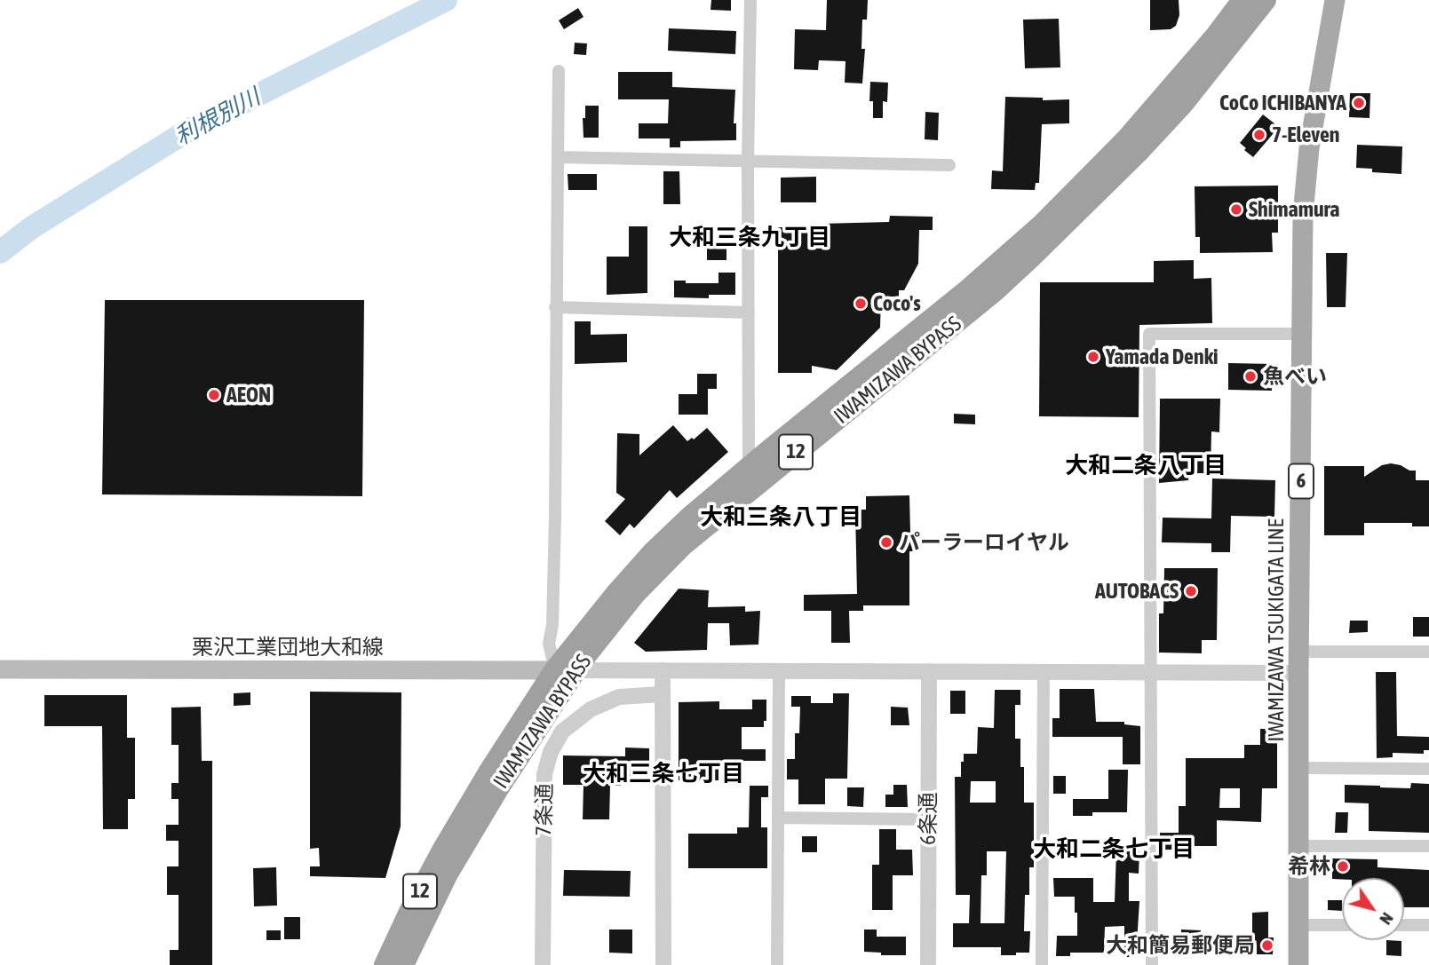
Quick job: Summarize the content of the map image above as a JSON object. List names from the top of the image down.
{
  "streets": {
    "highway": ["IWAMIZAWA BYPASS", "12"],
    "main road": ["6", "IWAMIZAWA TSUKIGATA LINE", "栗沢工業団地大和線"],
    "street": ["7条通", "6条通"]
  },
  "crossings": [
    ["IWAMIZAWA BYPASS", "栗沢工業団地大和線"]
  ],
  "districts": [
    "大和三条九丁目",
    "大和二条八丁目",
    "大和三条八丁目",
    "大和三条七丁目",
    "大和二条七丁目"
  ],
  "water": ["利根別川"],
  "places": [
    "CoCo ICHIBANYA",
    "7-Eleven",
    "Shimamura",
    "Coco's",
    "Yamada Denki",
    "魚べい",
    "AEON",
    "パーラーロイヤル",
    "AUTOBACS",
    "希林",
    "大和簡易郵便局"
  ],
  "north": "bottom right"
}
